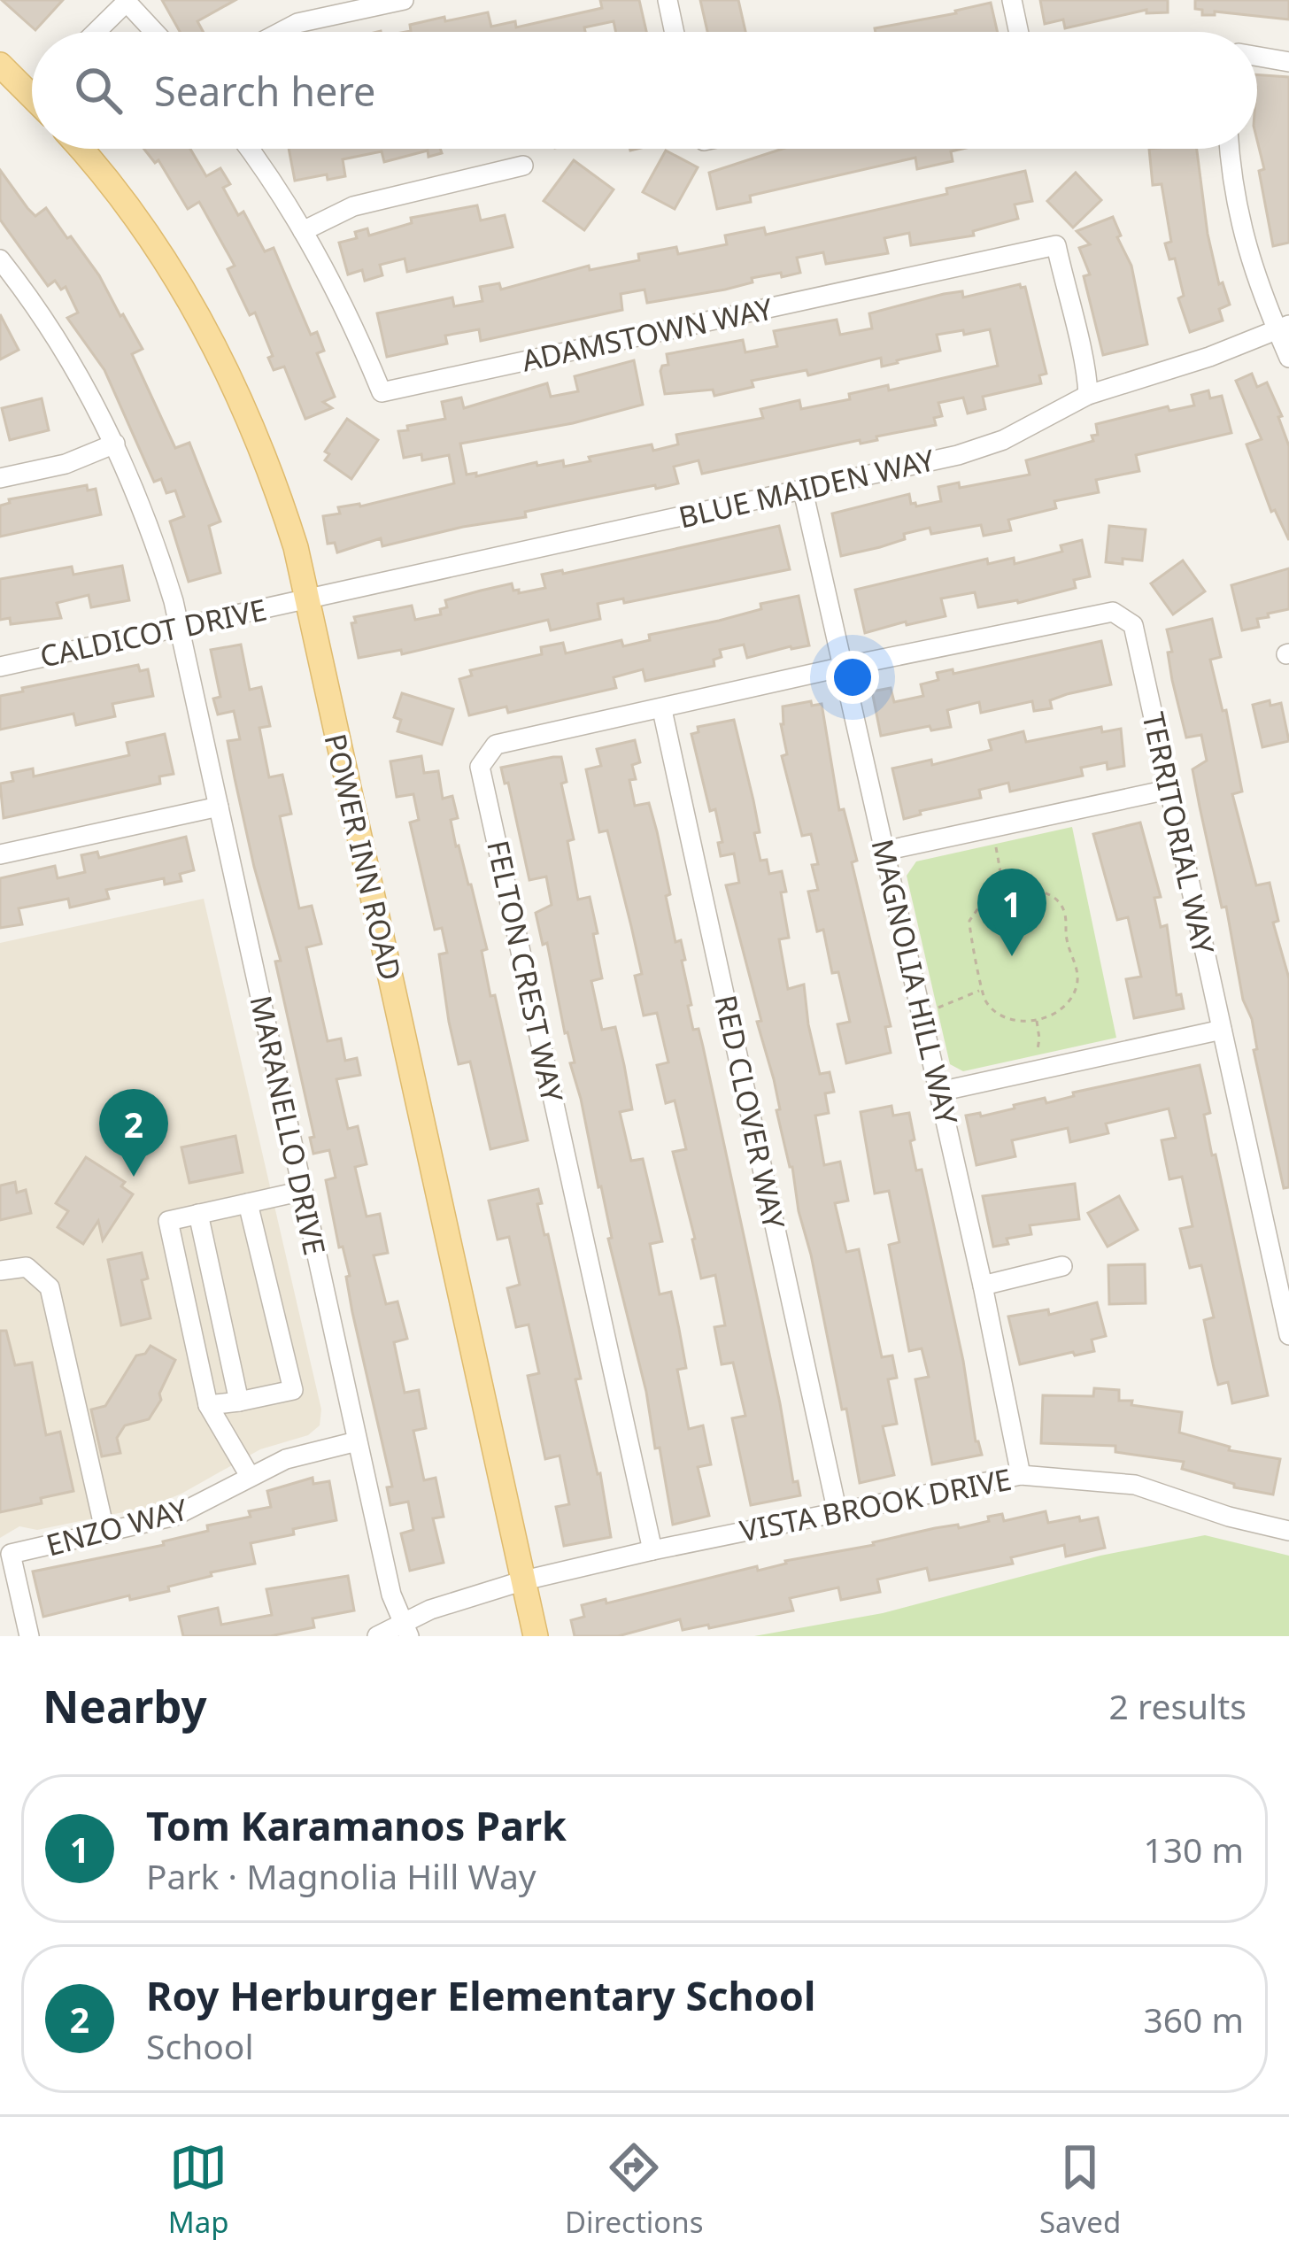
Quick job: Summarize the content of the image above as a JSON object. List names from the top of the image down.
{
  "streets": {
    "main road": ["POWER INN ROAD"],
    "street": [
      "ADAMSTOWN WAY",
      "BLUE MAIDEN WAY",
      "CALDICOT DRIVE",
      "TERRITORIAL WAY",
      "FELTON CREST WAY",
      "MAGNOLIA HILL WAY",
      "RED CLOVER WAY",
      "MARANELLO DRIVE",
      "VISTA BROOK DRIVE",
      "ENZO WAY"
    ]
  },
  "crossings": [
    ["ADAMSTOWN WAY", "BLUE MAIDEN WAY"],
    ["BLUE MAIDEN WAY", "CALDICOT DRIVE"],
    ["BLUE MAIDEN WAY", "POWER INN ROAD"],
    ["BLUE MAIDEN WAY", "MAGNOLIA HILL WAY"],
    ["CALDICOT DRIVE", "POWER INN ROAD"],
    ["CALDICOT DRIVE", "MARANELLO DRIVE"],
    ["TERRITORIAL WAY", "FELTON CREST WAY"],
    ["TERRITORIAL WAY", "MAGNOLIA HILL WAY"],
    ["POWER INN ROAD", "VISTA BROOK DRIVE"],
    ["FELTON CREST WAY", "MAGNOLIA HILL WAY"],
    ["FELTON CREST WAY", "RED CLOVER WAY"],
    ["FELTON CREST WAY", "VISTA BROOK DRIVE"],
    ["MAGNOLIA HILL WAY", "VISTA BROOK DRIVE"],
    ["RED CLOVER WAY", "VISTA BROOK DRIVE"],
    ["MARANELLO DRIVE", "VISTA BROOK DRIVE"],
    ["MARANELLO DRIVE", "ENZO WAY"]
  ],
  "page": {
    "search": "Search here",
    "pins": ["1", "2"],
    "heading": ["Nearby", "2 results"],
    "list": [
      {
        "mark": "1",
        "name": "Tom Karamanos Park",
        "note": "Park · Magnolia Hill Way",
        "value": "130 m"
      },
      {
        "mark": "2",
        "name": "Roy Herburger Elementary School",
        "note": "School",
        "value": "360 m"
      }
    ],
    "nav": ["Map", "Directions", "Saved"]
  }
}
